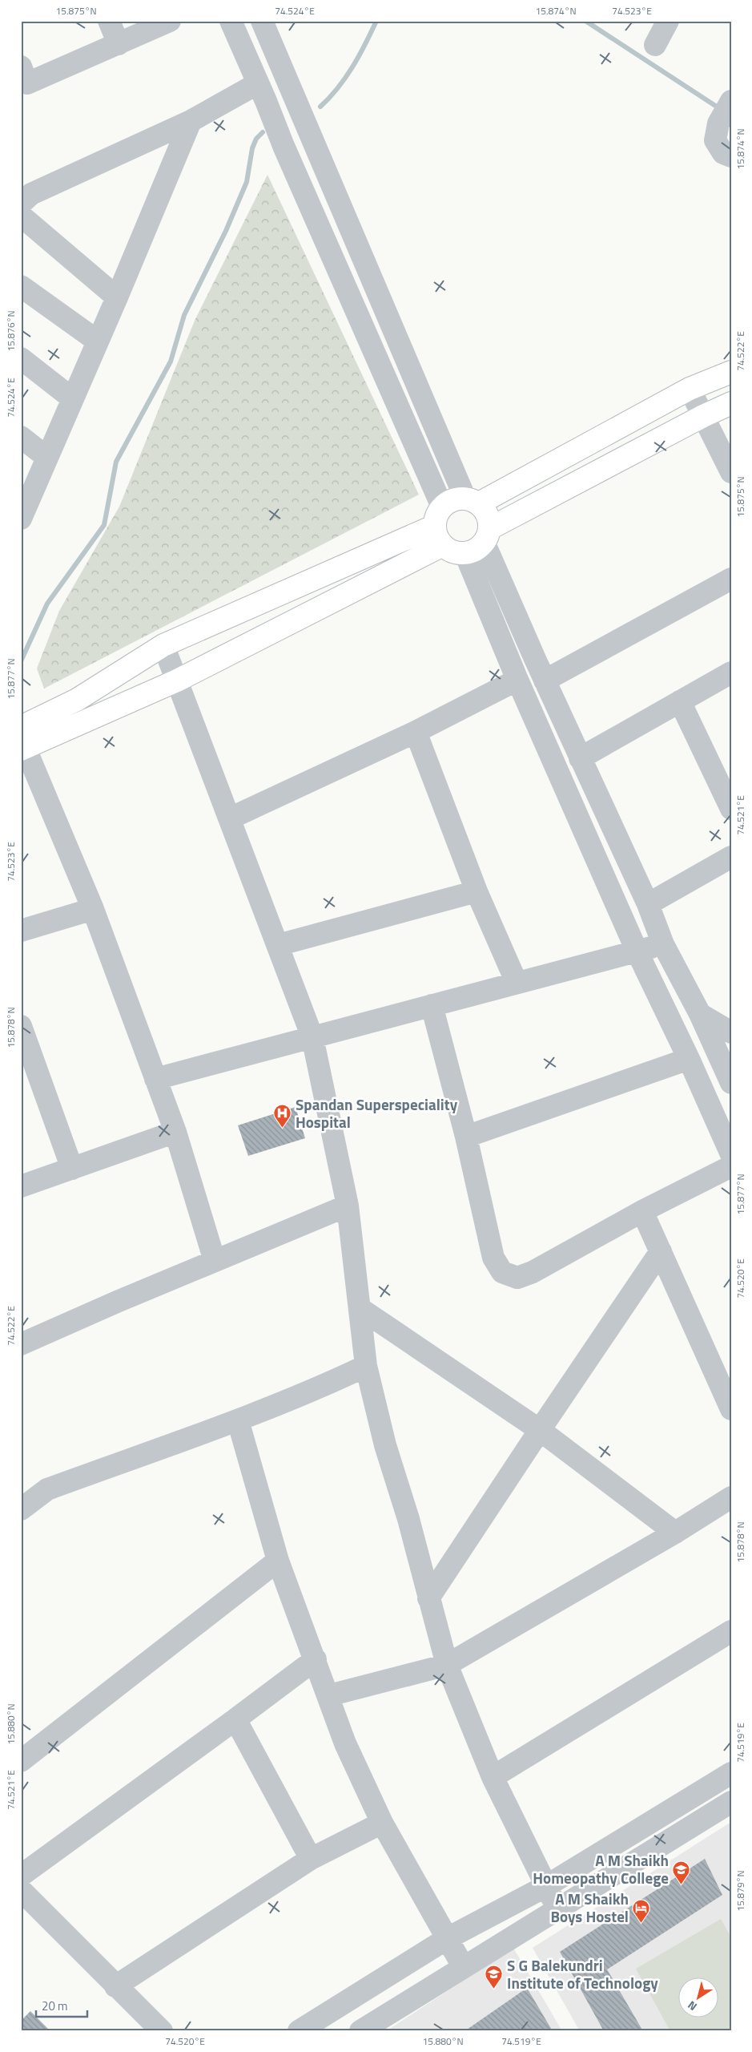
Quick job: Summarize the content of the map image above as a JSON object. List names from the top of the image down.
{
  "places": {
    "hospital": ["Spandan Superspeciality Hospital"],
    "school or university": ["A M Shaikh Homeopathy College", "S G Balekundri Institute of Technology"],
    "hotel": ["A M Shaikh Boys Hostel"]
  },
  "scale_bar": "20 m",
  "north": "bottom left",
  "coordinates": [
    "15.875°N",
    "74.524°E",
    "15.874°N",
    "74.523°E",
    "15.876°N",
    "74.522°E",
    "15.877°N",
    "74.521°E",
    "15.878°N",
    "74.520°E",
    "15.880°N",
    "74.519°E",
    "15.879°N"
  ]
}
